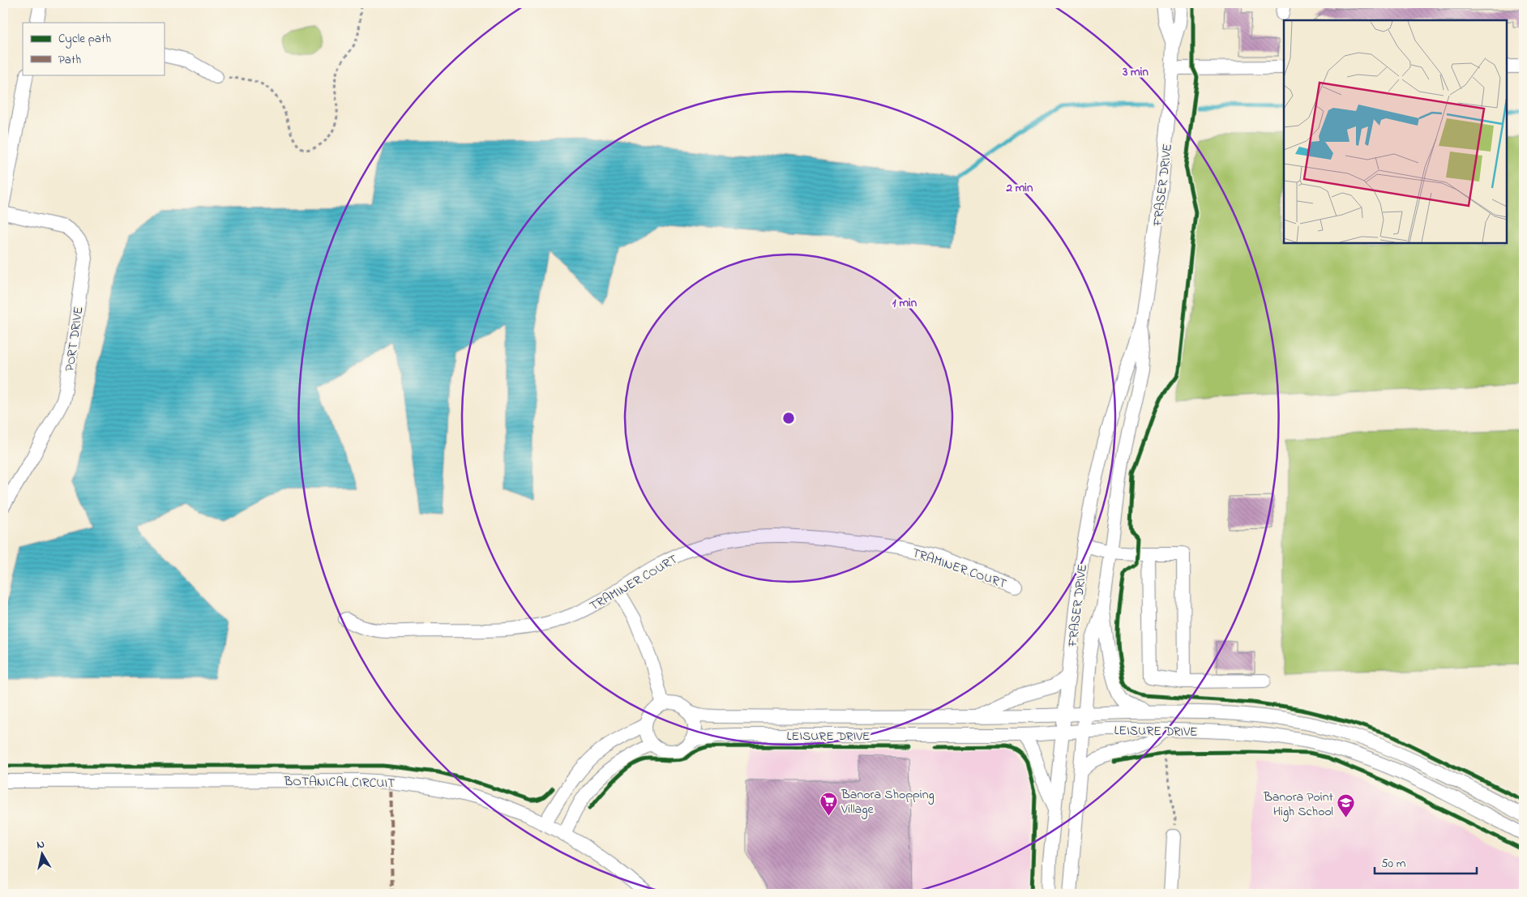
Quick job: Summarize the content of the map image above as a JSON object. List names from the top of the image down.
{
  "streets": {
    "street": [
      "FRASER DRIVE",
      "PORT DRIVE",
      "TRAMINER COURT",
      "LEISURE DRIVE",
      "BOTANICAL CIRCUIT"
    ]
  },
  "crossings": [
    ["FRASER DRIVE", "LEISURE DRIVE"]
  ],
  "places": {
    "supermarket": ["Banora Shopping Village"],
    "school or university": ["Banora Point High School"]
  },
  "legend": ["Cycle path", "Path"],
  "scale_bar": "50 m",
  "north": "top",
  "rings": ["3 min", "2 min", "1 min"]
}
